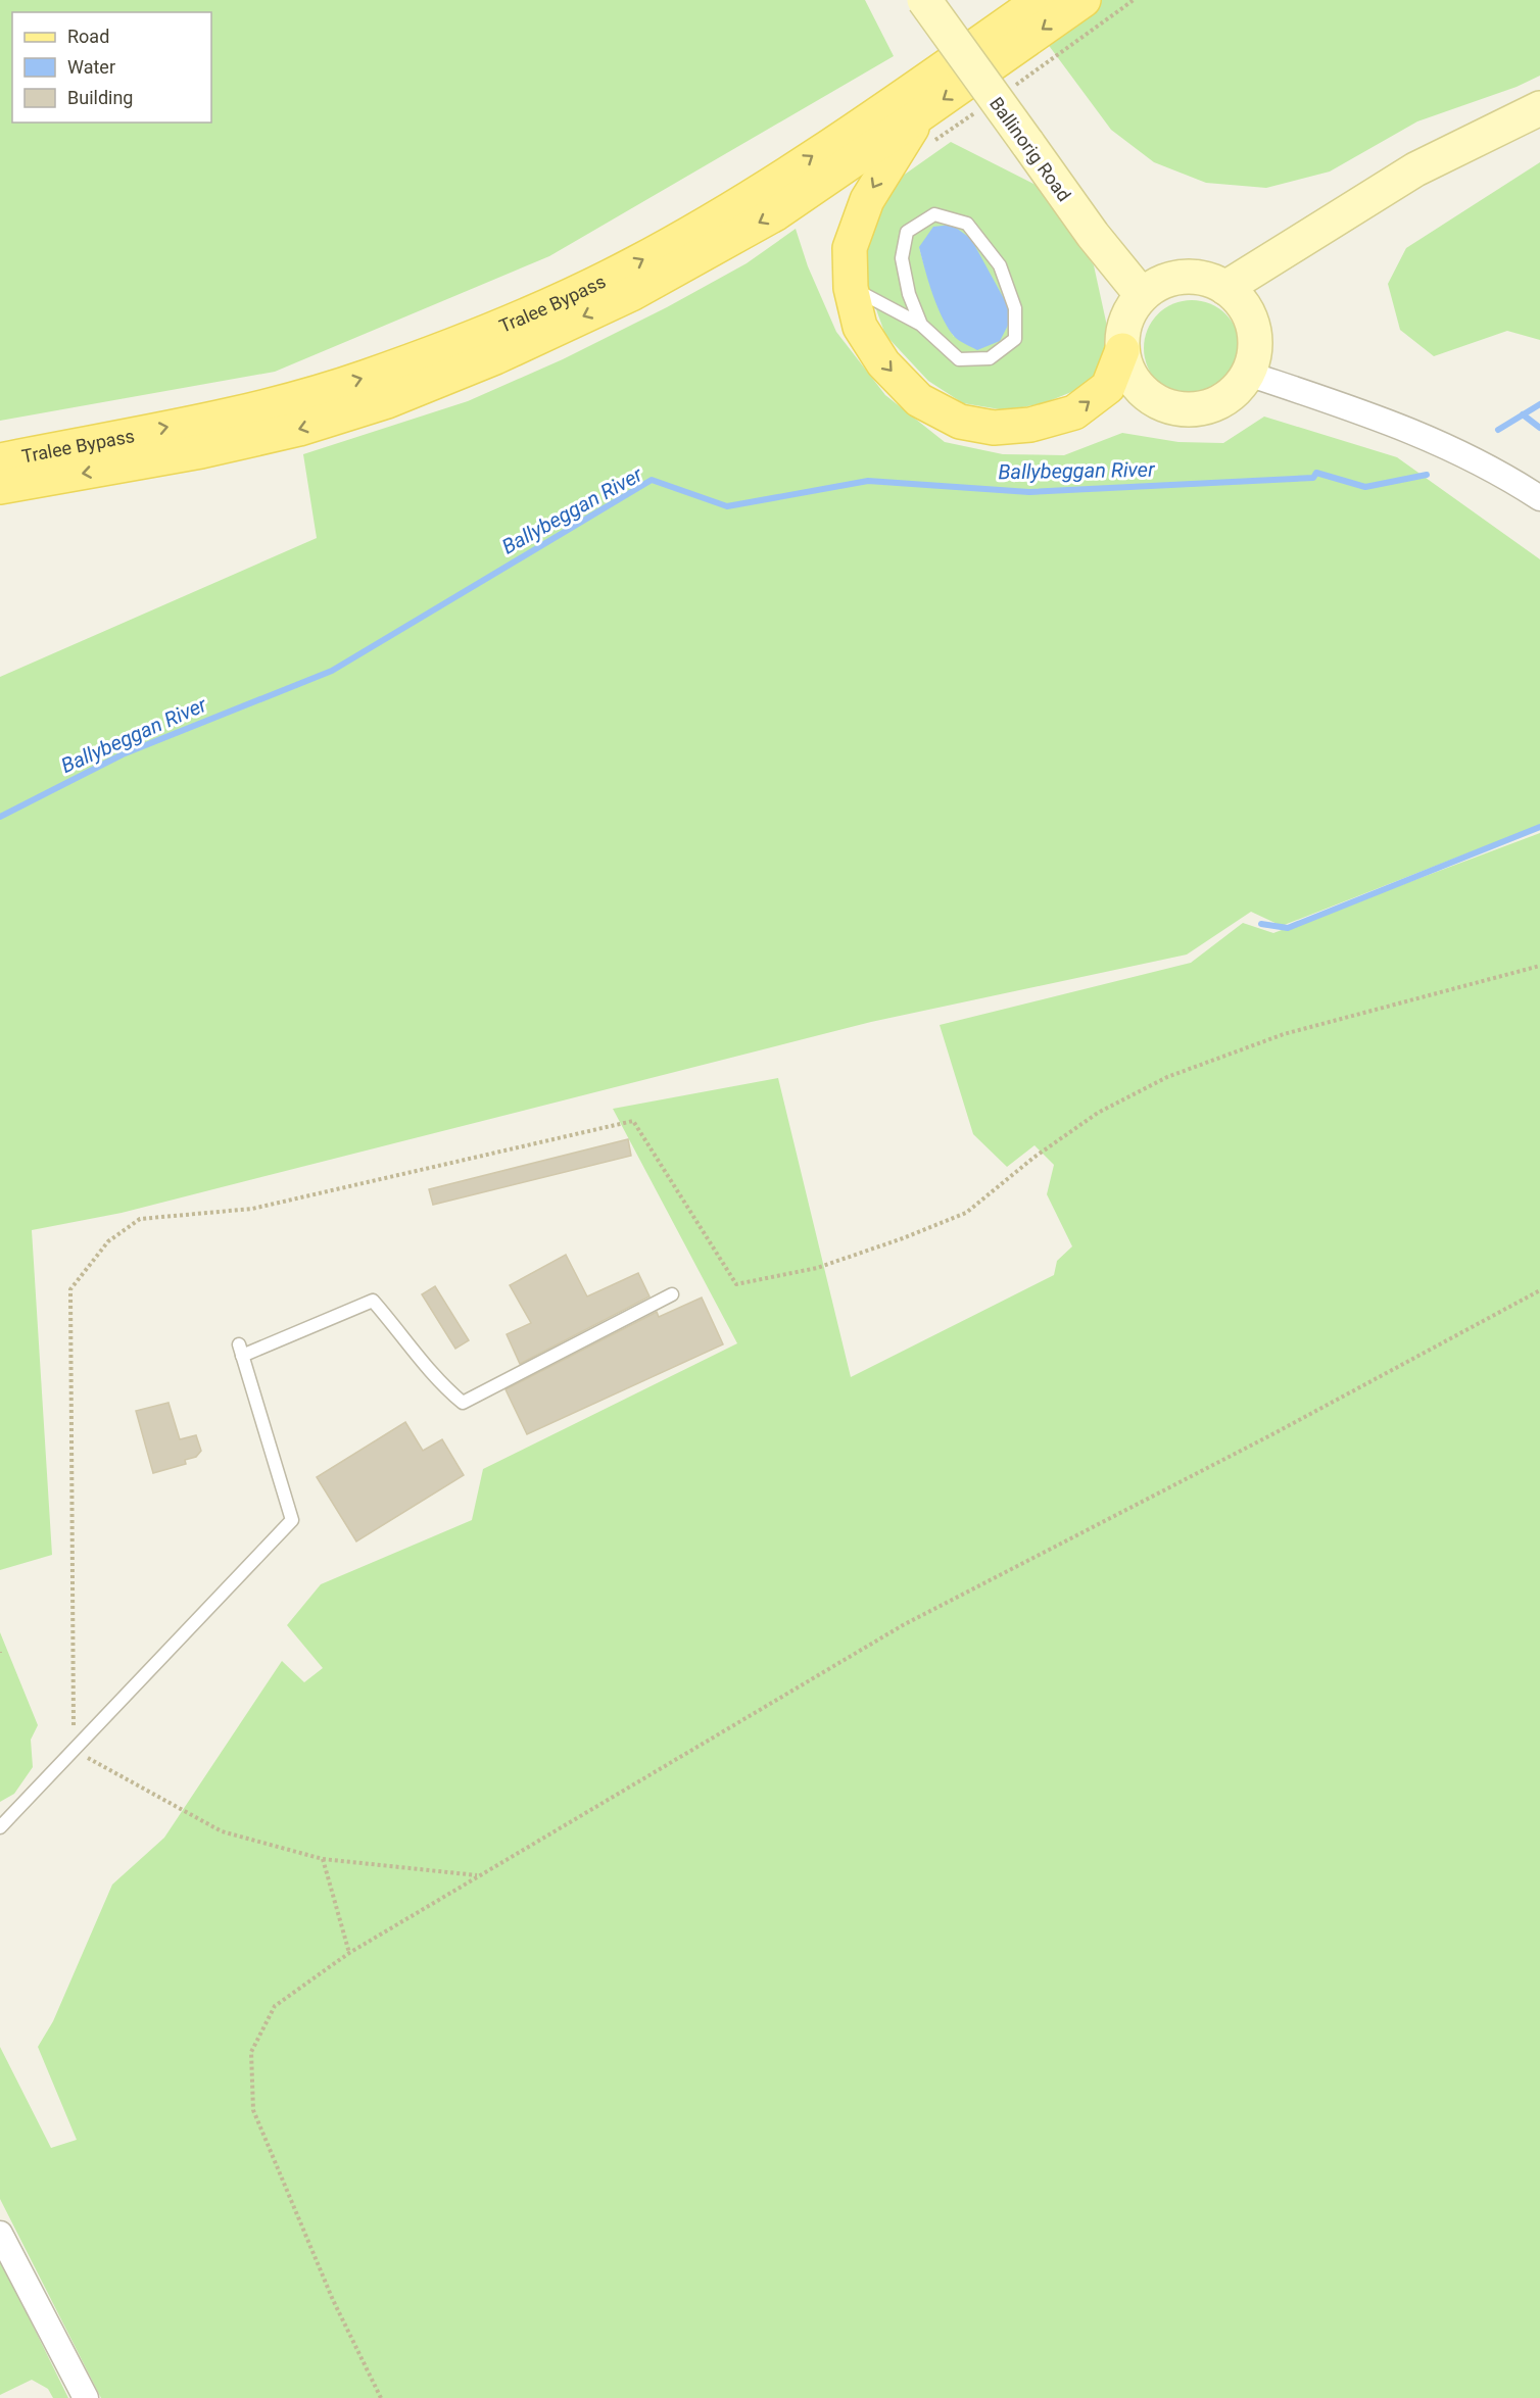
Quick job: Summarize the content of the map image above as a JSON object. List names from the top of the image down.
{
  "streets": {
    "main road": ["Tralee Bypass"],
    "street": ["Ballinorig Road"]
  },
  "water": ["Ballybeggan River"],
  "legend": ["Road", "Water", "Building"]
}
